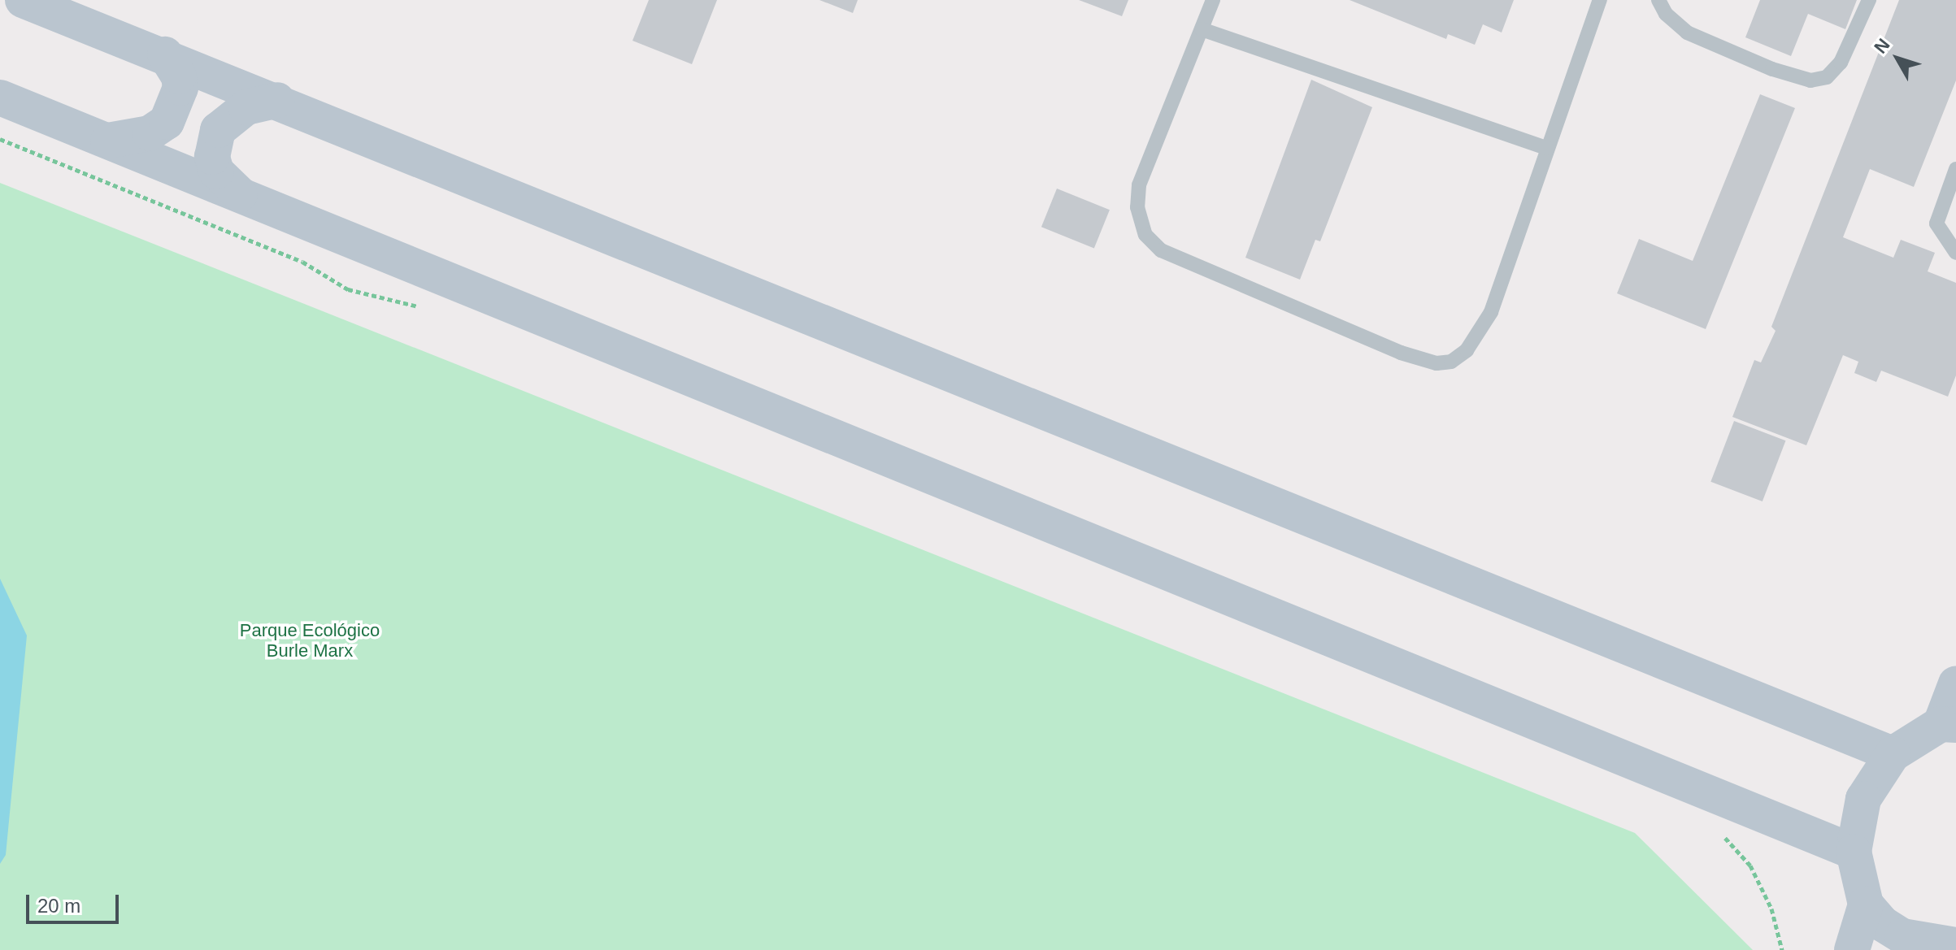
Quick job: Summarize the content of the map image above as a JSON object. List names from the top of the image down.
{
  "parks": ["Parque Ecológico Burle Marx"],
  "scale_bar": "20 m",
  "north": "top left"
}
